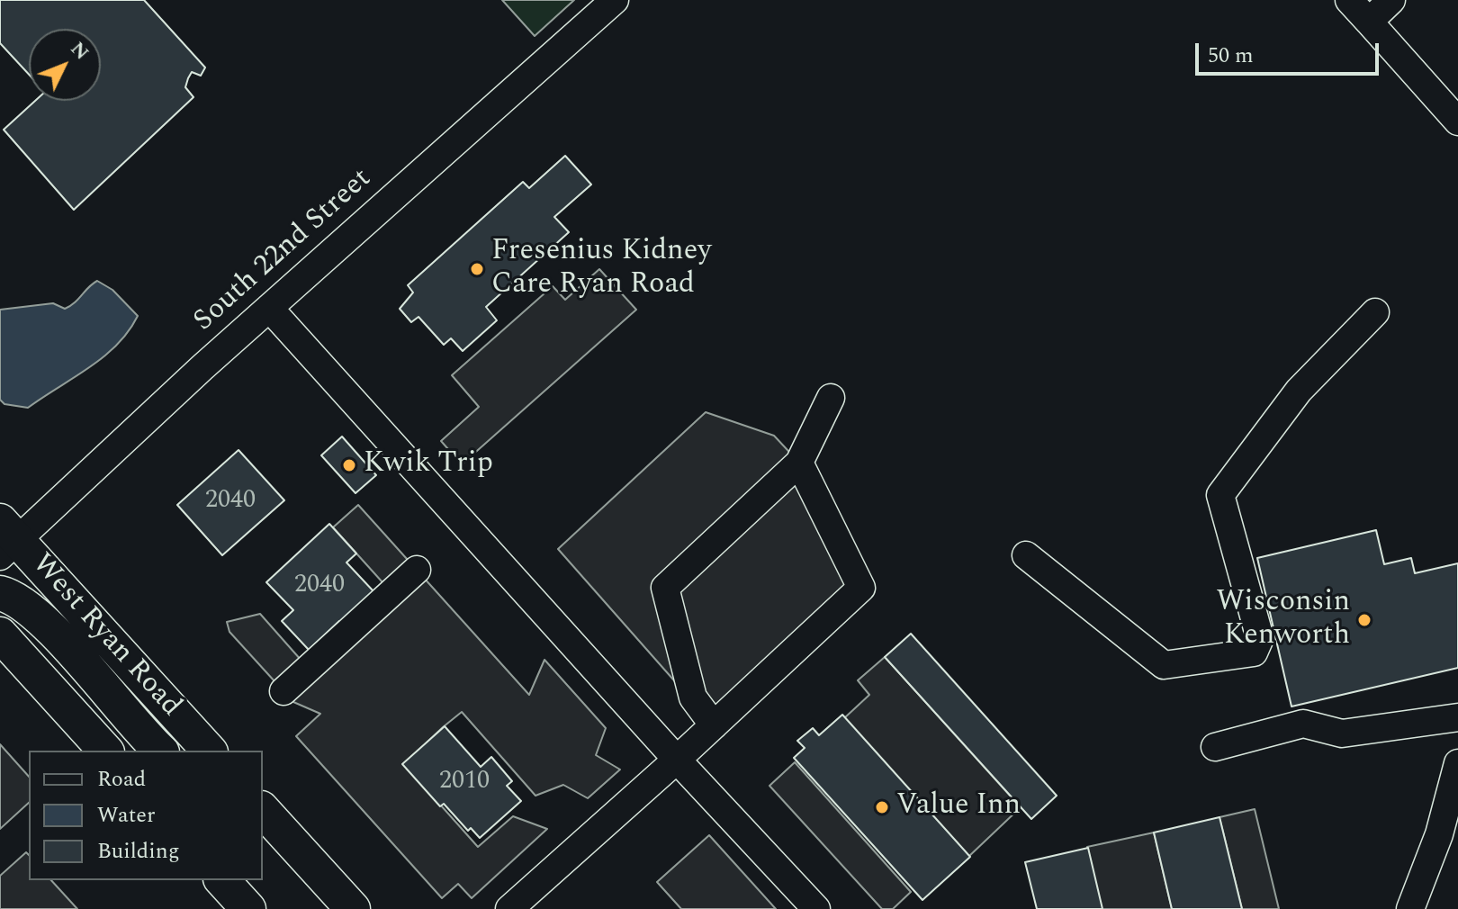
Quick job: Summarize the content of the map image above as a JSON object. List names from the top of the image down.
{
  "streets": {
    "main road": ["West Ryan Road"],
    "street": ["South 22nd Street"]
  },
  "crossings": [
    ["South 22nd Street", "West Ryan Road"]
  ],
  "places": [
    "Fresenius Kidney Care Ryan Road",
    "Kwik Trip",
    "Wisconsin Kenworth",
    "Value Inn"
  ],
  "house_numbers": ["2040", "2040", "2010"],
  "legend": ["Road", "Water", "Building"],
  "scale_bar": "50 m",
  "north": "top right"
}
